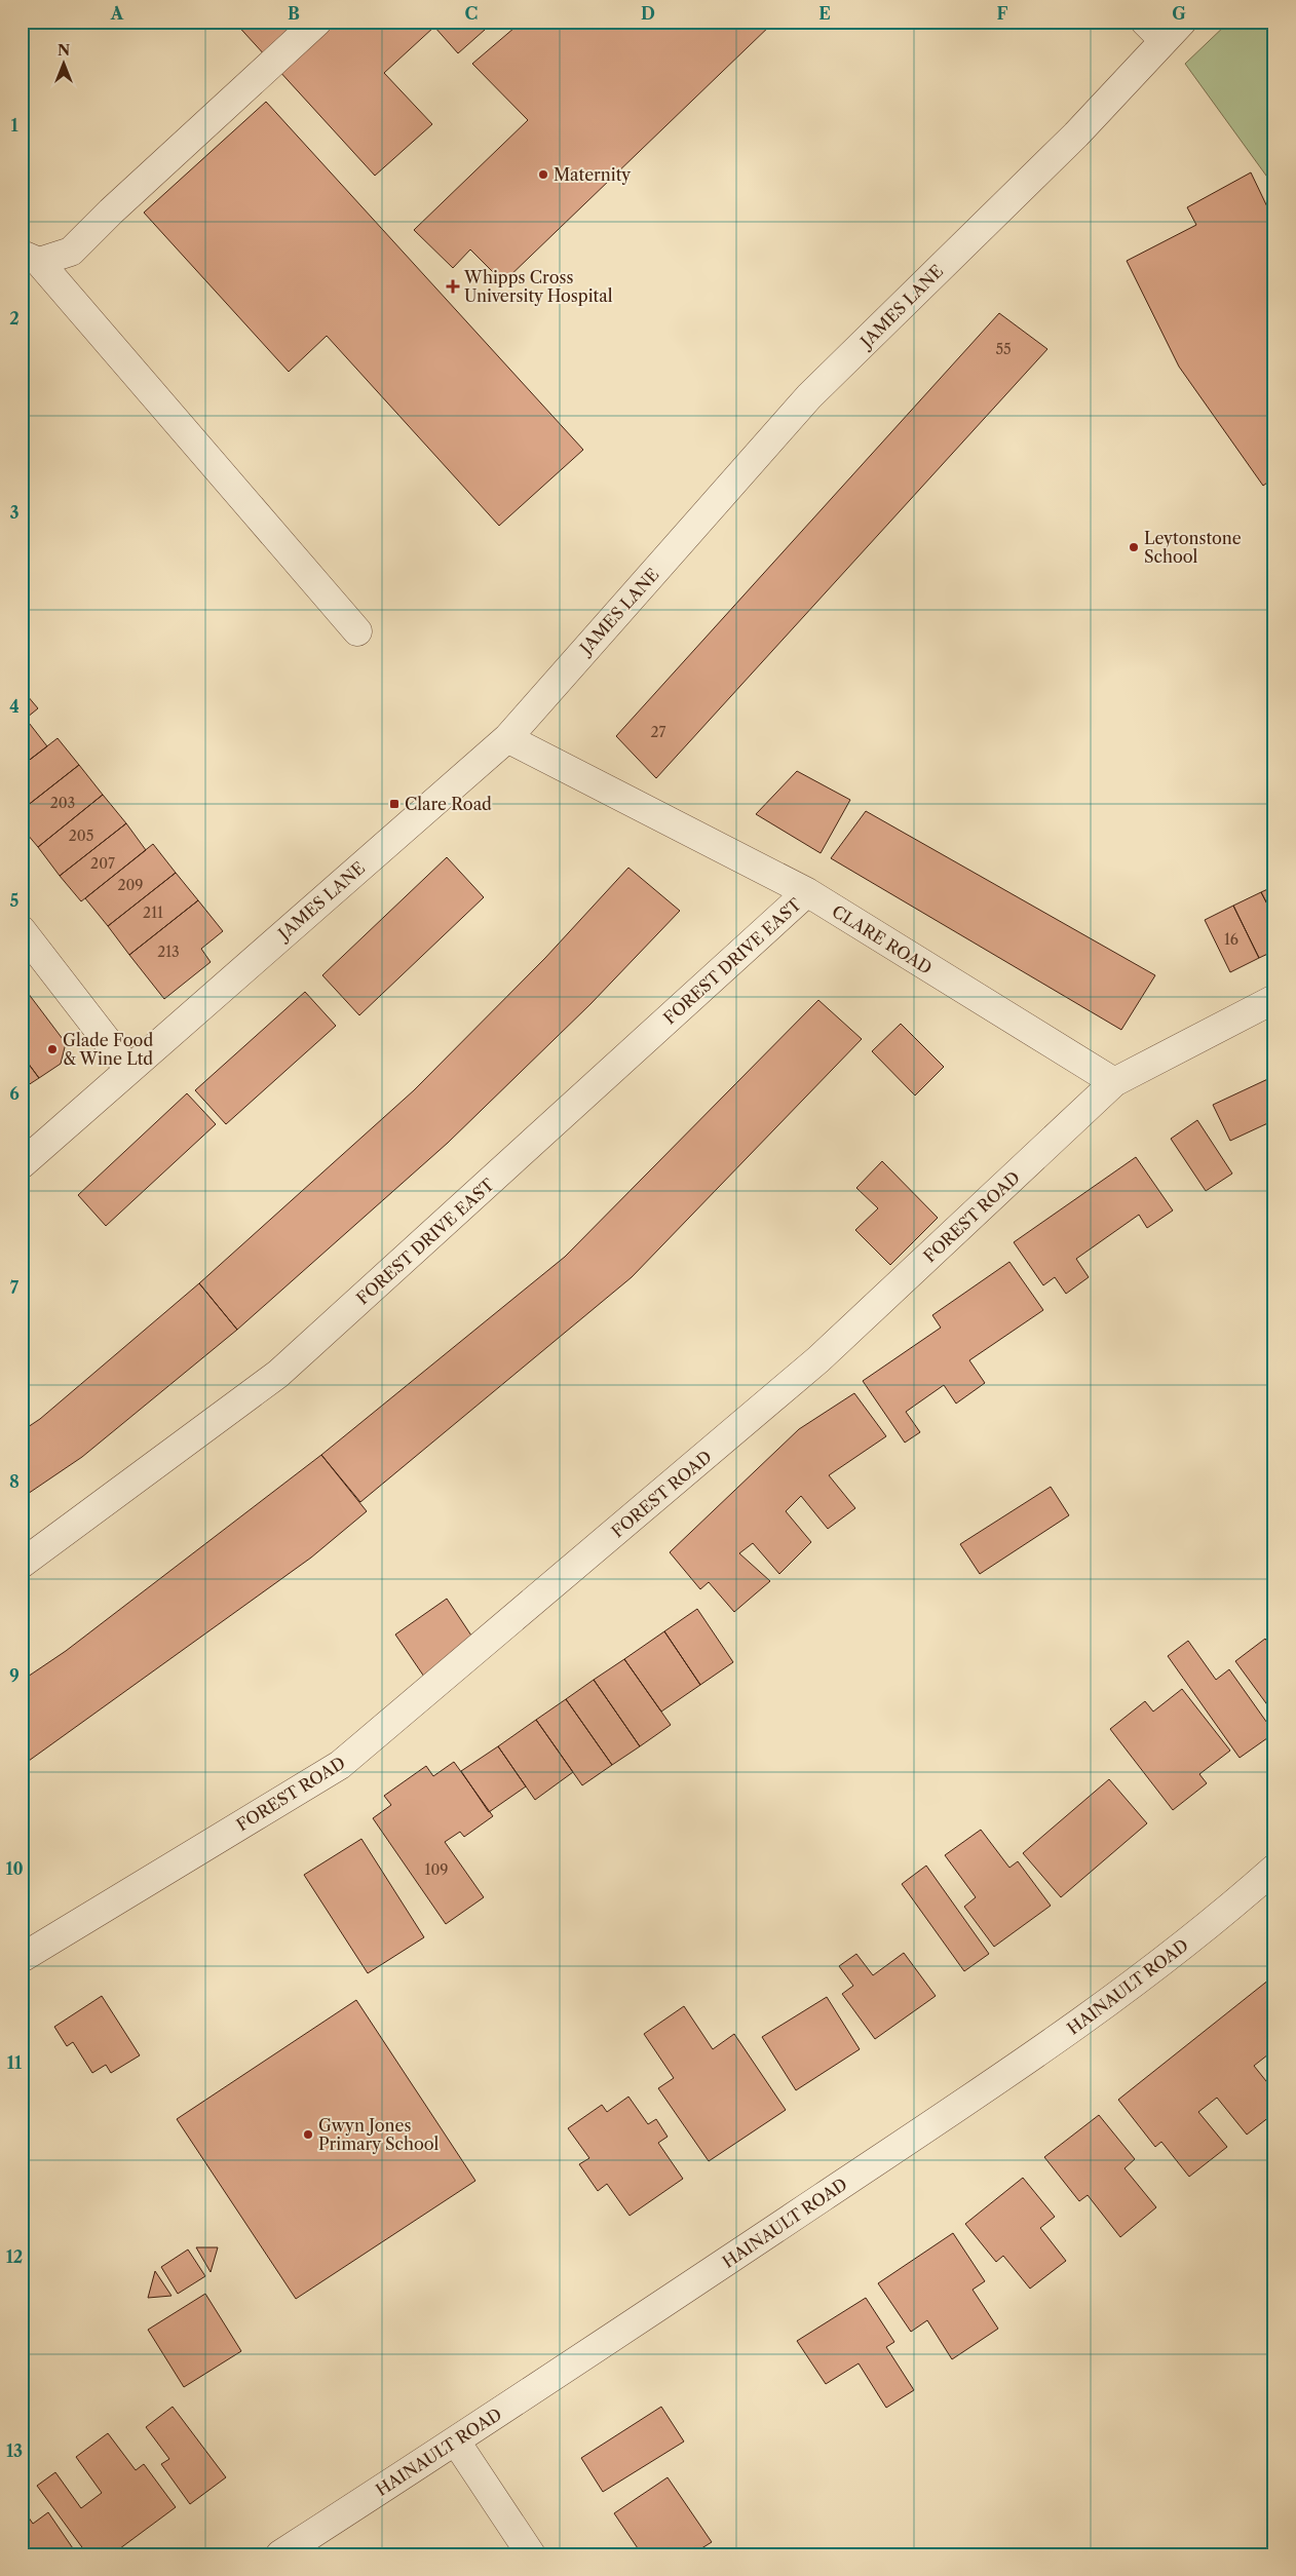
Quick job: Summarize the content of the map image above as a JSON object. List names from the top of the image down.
{
  "streets": {
    "street": [
      "JAMES LANE",
      "CLARE ROAD",
      "FOREST DRIVE EAST",
      "FOREST ROAD",
      "HAINAULT ROAD"
    ]
  },
  "crossings": [
    ["JAMES LANE", "CLARE ROAD"],
    ["CLARE ROAD", "FOREST DRIVE EAST"],
    ["CLARE ROAD", "FOREST ROAD"]
  ],
  "places": {
    "other": [
      "Maternity",
      "Leytonstone School",
      "Glade Food & Wine Ltd",
      "Gwyn Jones Primary School"
    ],
    "health": ["Whipps Cross University Hospital"],
    "transit": ["Clare Road"]
  },
  "house_numbers": [
    "55",
    "27",
    "203",
    "205",
    "207",
    "209",
    "211",
    "16",
    "213",
    "109"
  ],
  "north": "top",
  "grid": {
    "columns": [
      "A",
      "B",
      "C",
      "D",
      "E",
      "F",
      "G"
    ],
    "rows": [
      "1",
      "2",
      "3",
      "4",
      "5",
      "6",
      "7",
      "8",
      "9",
      "10",
      "11",
      "12",
      "13"
    ]
  }
}
